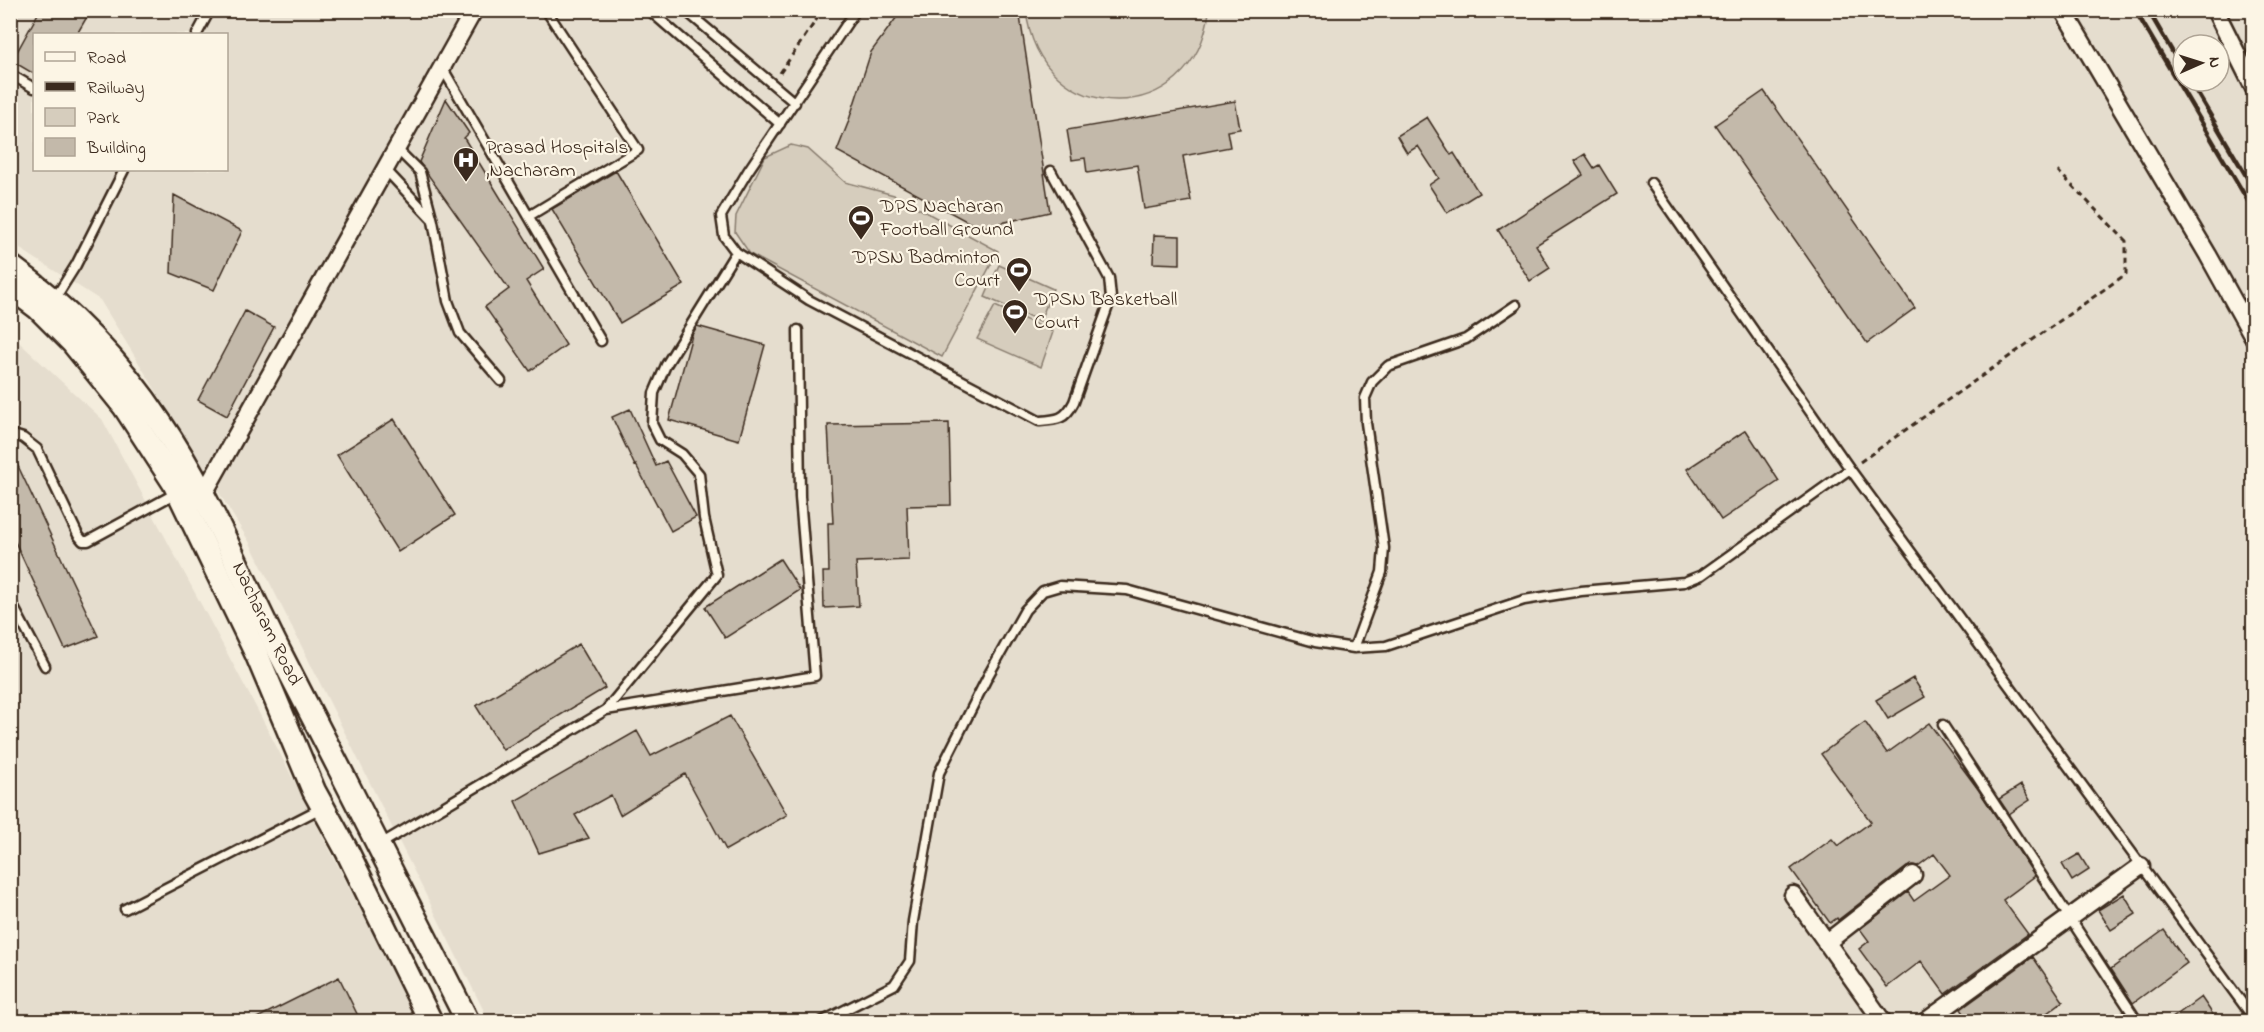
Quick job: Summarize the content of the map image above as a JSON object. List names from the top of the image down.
{
  "streets": {
    "main road": ["Nacharam Road"]
  },
  "places": {
    "hospital": ["Prasad Hospitals ,Nacharam"],
    "sports": ["DPS Nacharan Football Ground", "DPSN Badminton Court", "DPSN Basketball Court"]
  },
  "legend": [
    "Road",
    "Railway",
    "Park",
    "Building"
  ],
  "north": "right"
}
